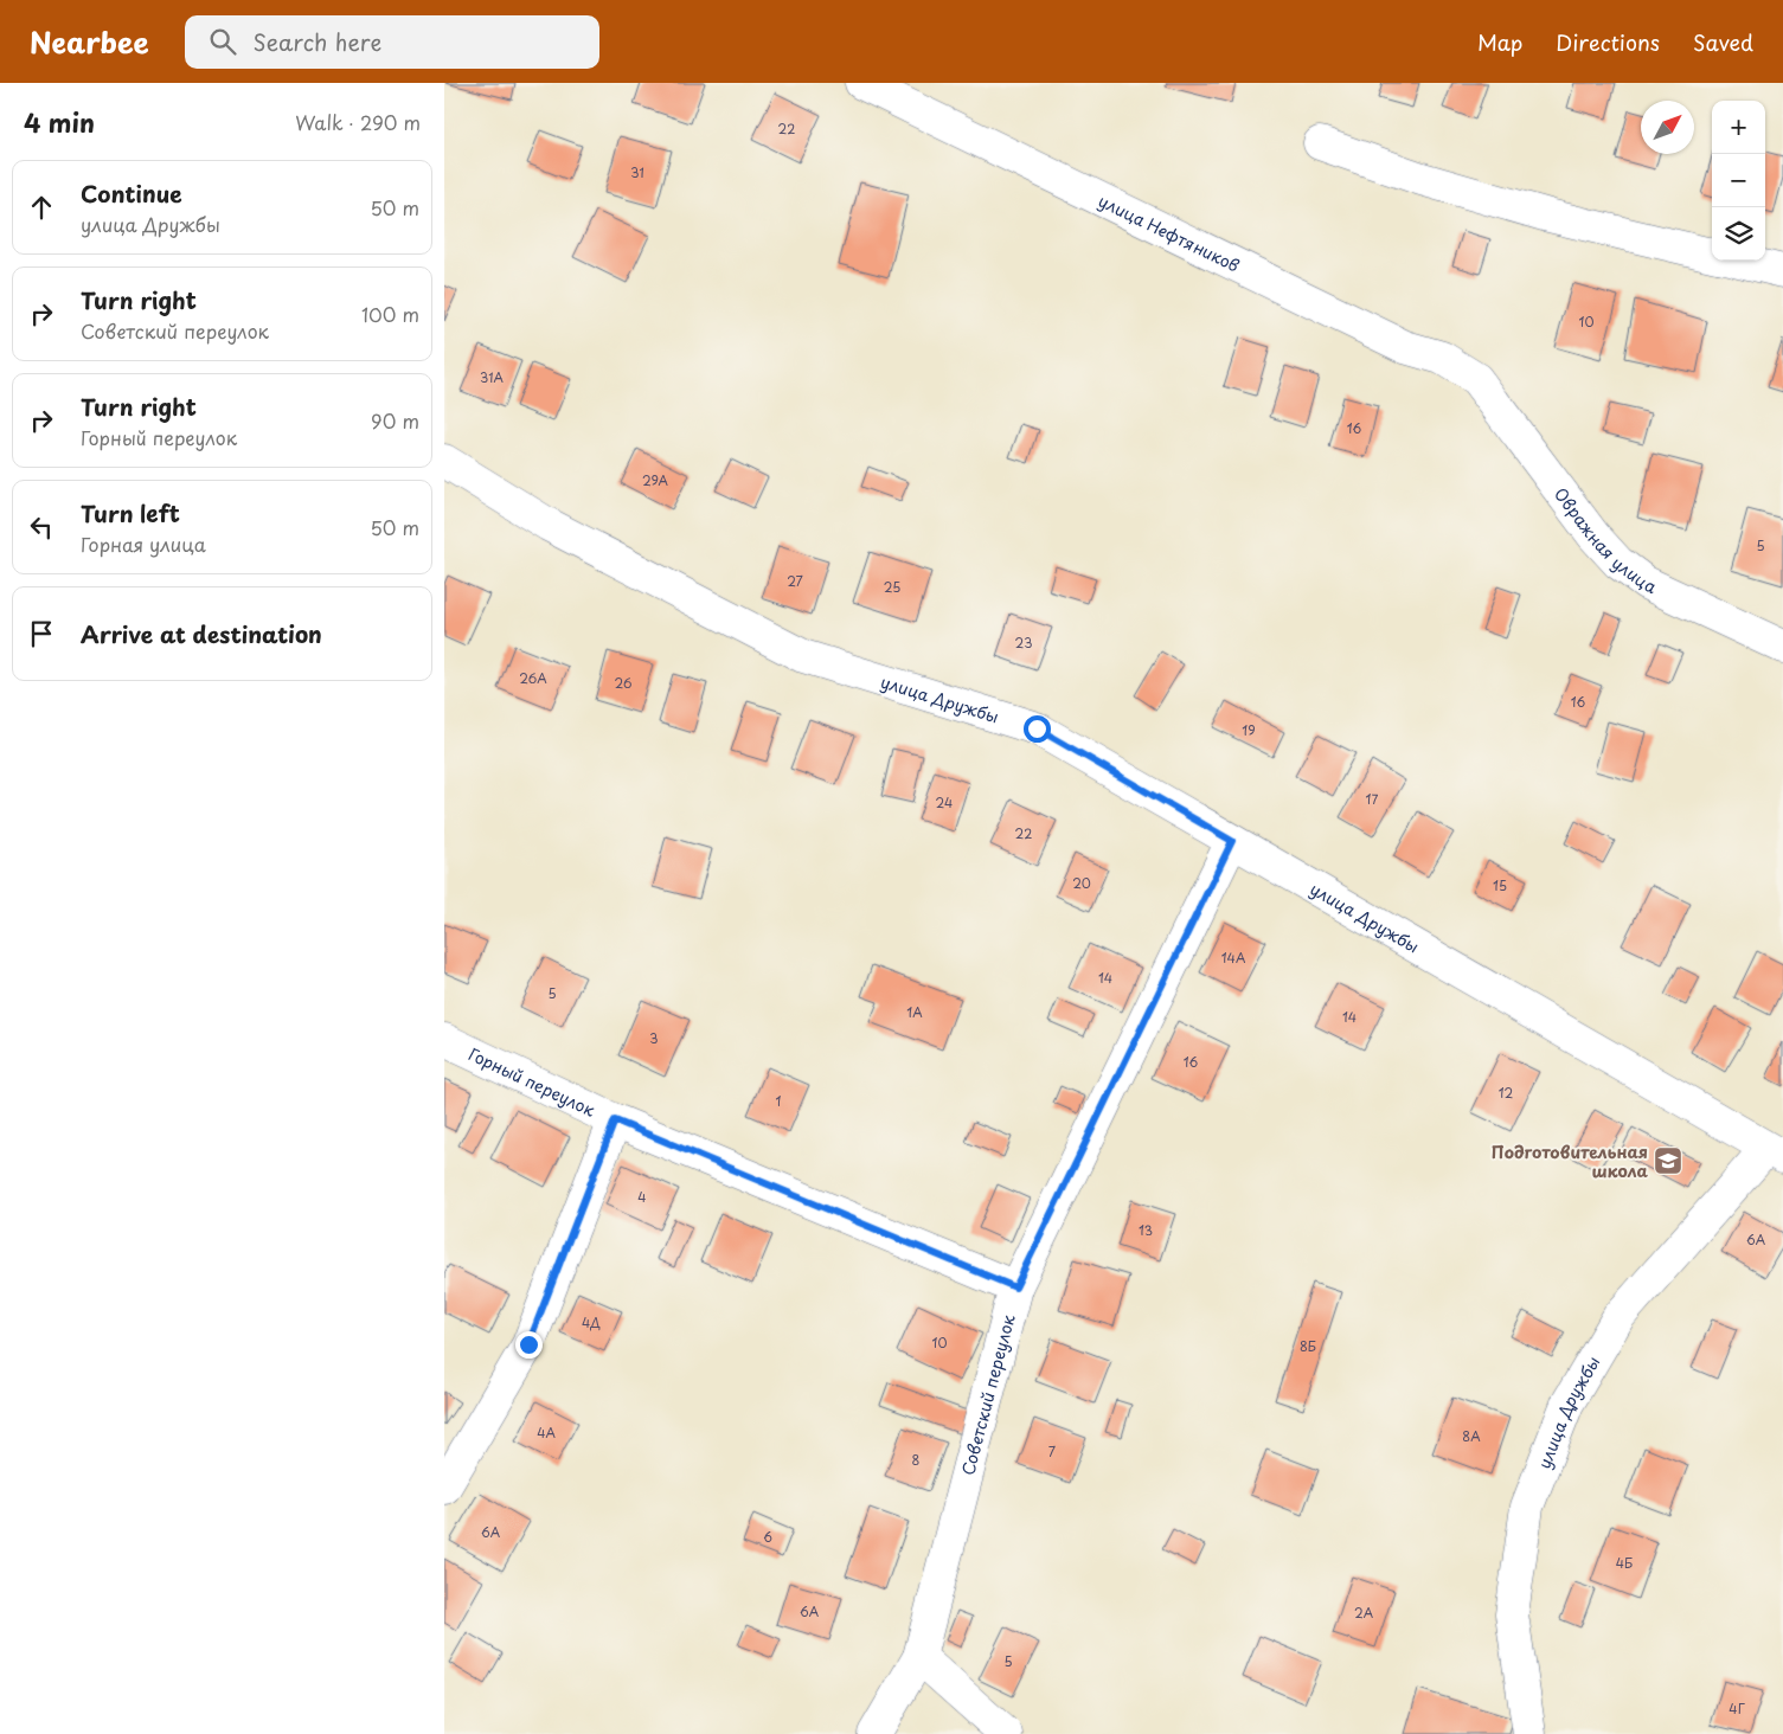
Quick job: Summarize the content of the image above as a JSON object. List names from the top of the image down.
{
  "streets": {
    "street": [
      "улица Нефтяников",
      "Овражная улица",
      "улица Дружбы",
      "Горный переулок",
      "Советский переулок"
    ]
  },
  "crossings": [
    ["улица Нефтяников", "Овражная улица"],
    ["улица Дружбы", "Советский переулок"],
    ["Горный переулок", "Советский переулок"]
  ],
  "places": {
    "school or university": ["Подготовительная школа"]
  },
  "house_numbers": [
    "22",
    "31",
    "10",
    "31А",
    "16",
    "29А",
    "5",
    "27",
    "25",
    "23",
    "26А",
    "26",
    "16",
    "19",
    "17",
    "24",
    "22",
    "20",
    "15",
    "14А",
    "14",
    "5",
    "1А",
    "14",
    "3",
    "16",
    "12",
    "1",
    "4",
    "13",
    "6А",
    "4Д",
    "10",
    "8Б",
    "4А",
    "8А",
    "7",
    "8",
    "6А",
    "6",
    "4Б",
    "6А",
    "2А",
    "5",
    "4Г"
  ],
  "north": "top right",
  "page": {
    "header": "Nearbee",
    "search": "Search here",
    "nav": ["Map", "Directions", "Saved"],
    "heading": ["4 min", "Walk · 290 m"],
    "map_buttons": ["+", "−"],
    "list": [
      ["Continue", "улица Дружбы", "50 m"],
      ["Turn right", "Советский переулок", "100 m"],
      ["Turn right", "Горный переулок", "90 m"],
      ["Turn left", "Горная улица", "50 m"],
      "Arrive at destination"
    ]
  }
}
